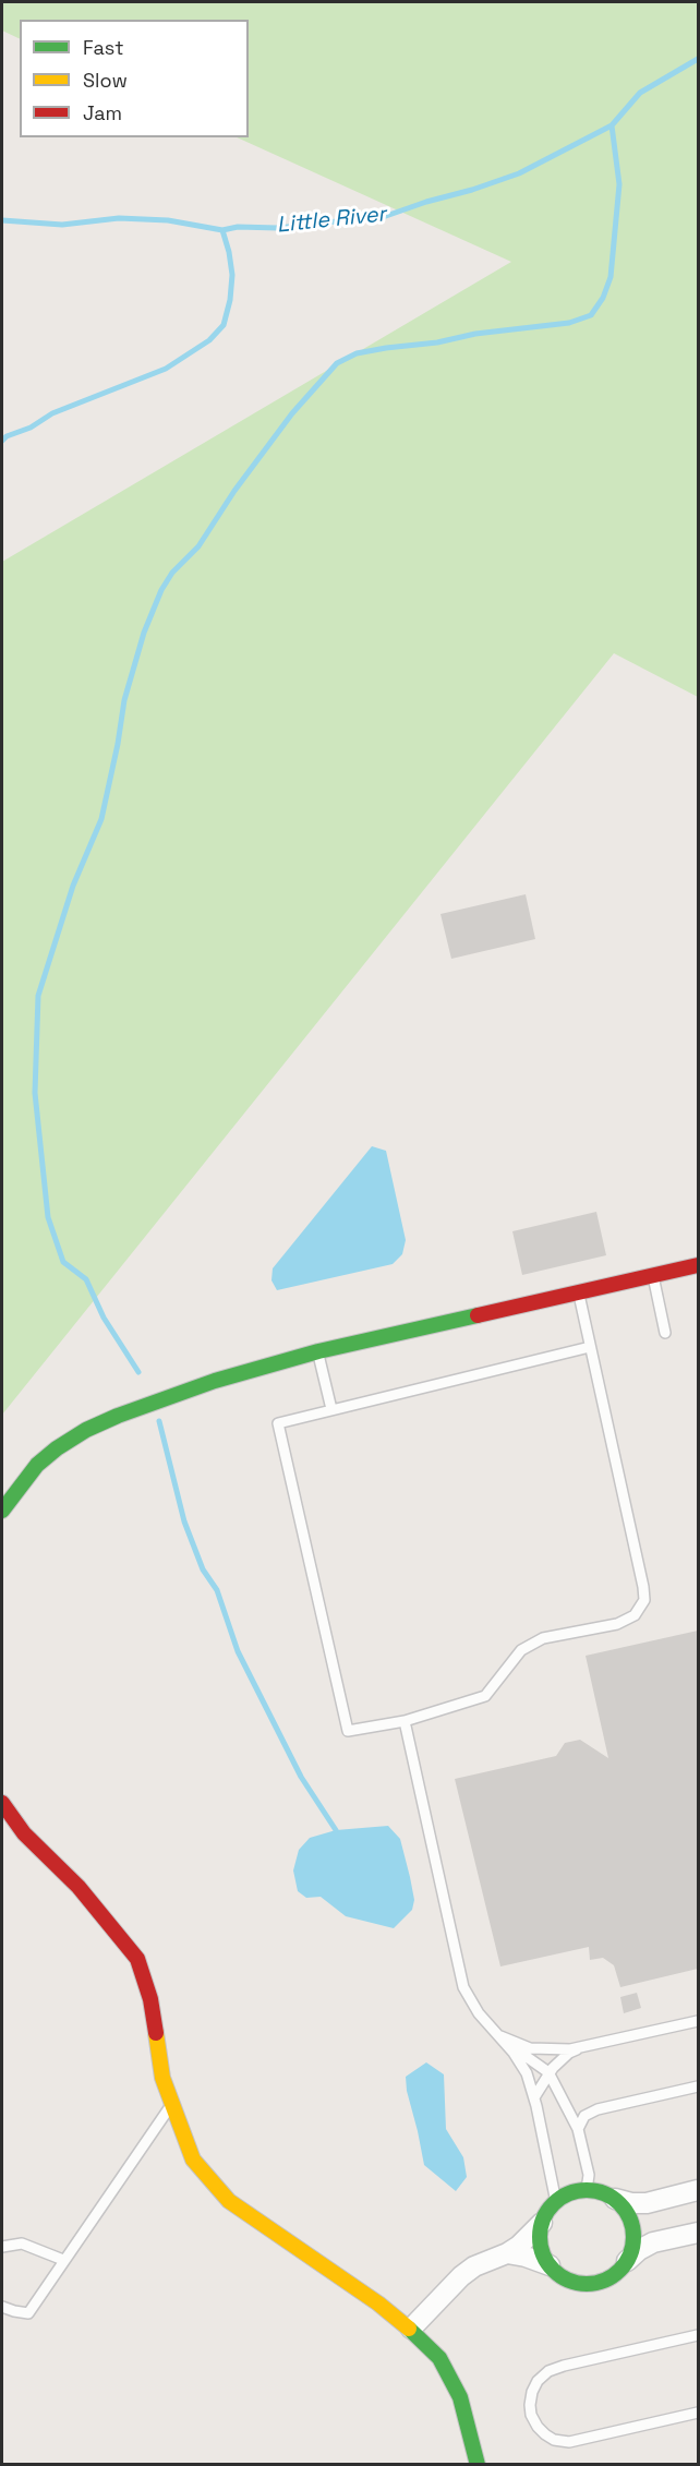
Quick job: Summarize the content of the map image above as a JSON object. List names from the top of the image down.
{
  "water": ["Little River"],
  "legend": ["Fast", "Slow", "Jam"]
}
